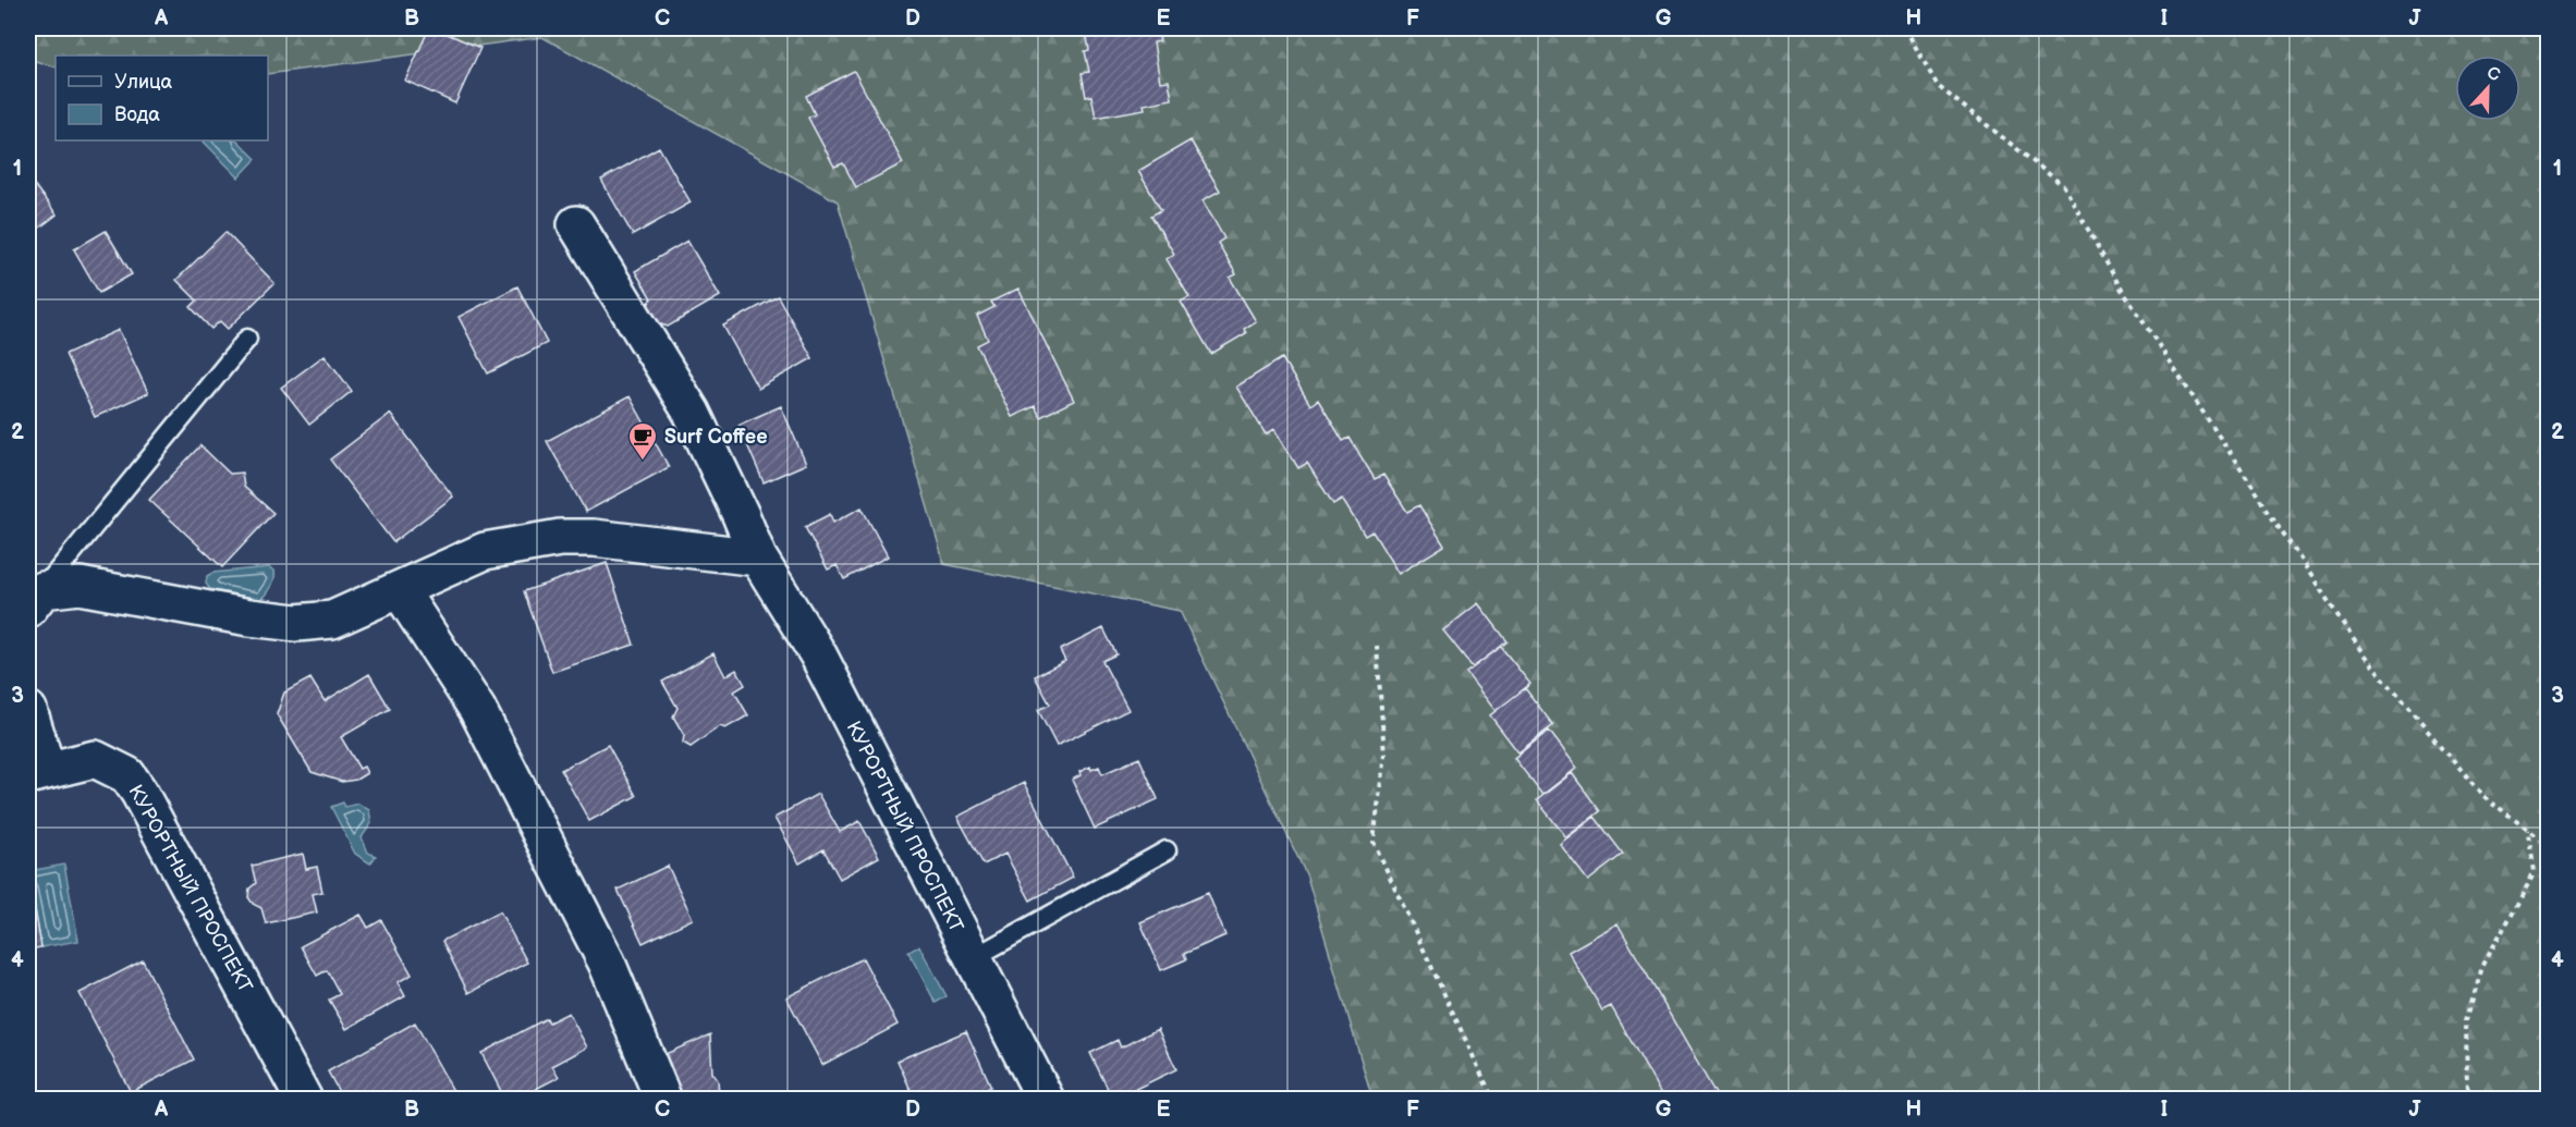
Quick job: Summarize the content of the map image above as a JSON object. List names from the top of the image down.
{
  "streets": {
    "street": ["КУРОРТНЫЙ ПРОСПЕКТ"]
  },
  "places": {
    "cafe": ["Surf Coffee"]
  },
  "legend": ["Улица", "Вода"],
  "north": "top",
  "grid": {
    "columns": [
      "A",
      "B",
      "C",
      "D",
      "E",
      "F",
      "G",
      "H",
      "I",
      "J"
    ],
    "rows": [
      "1",
      "2",
      "3",
      "4"
    ]
  }
}
